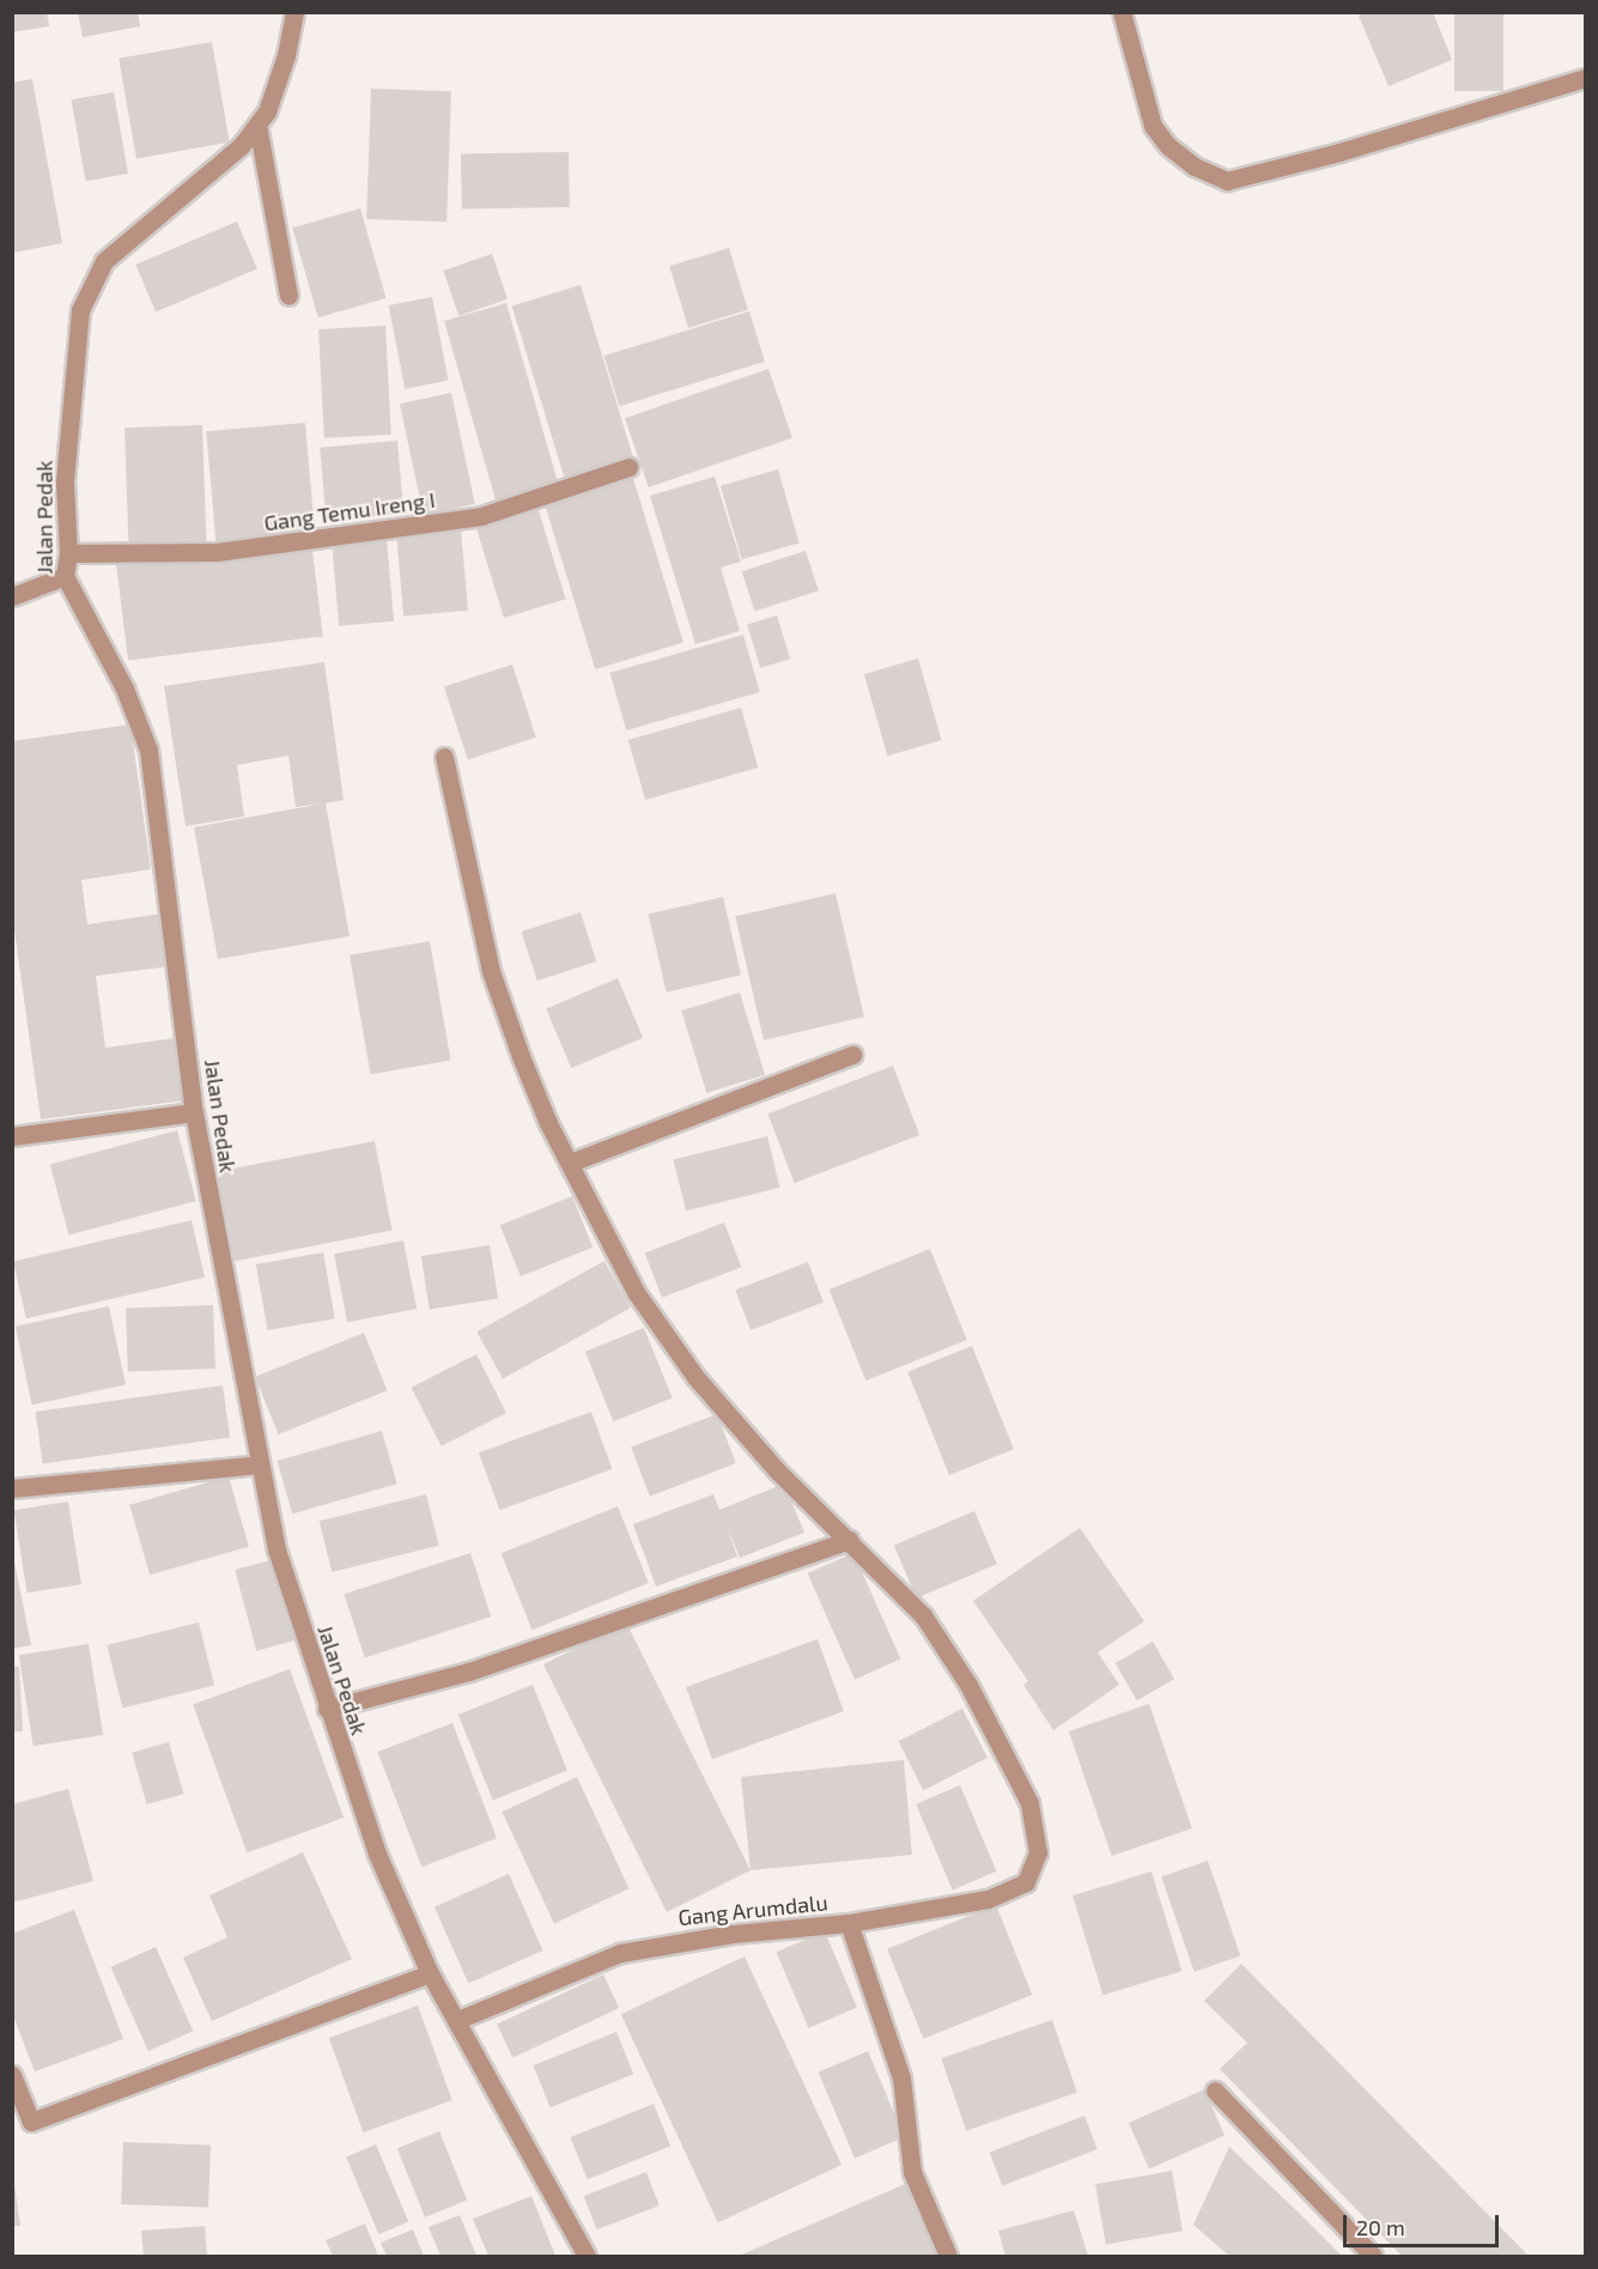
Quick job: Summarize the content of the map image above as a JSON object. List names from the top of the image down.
{
  "streets": {
    "street": ["Gang Temu Ireng I", "Jalan Pedak", "Gang Arumdalu"]
  },
  "crossings": [
    ["Gang Temu Ireng I", "Jalan Pedak"],
    ["Jalan Pedak", "Gang Arumdalu"]
  ],
  "scale_bar": "20 m"
}
